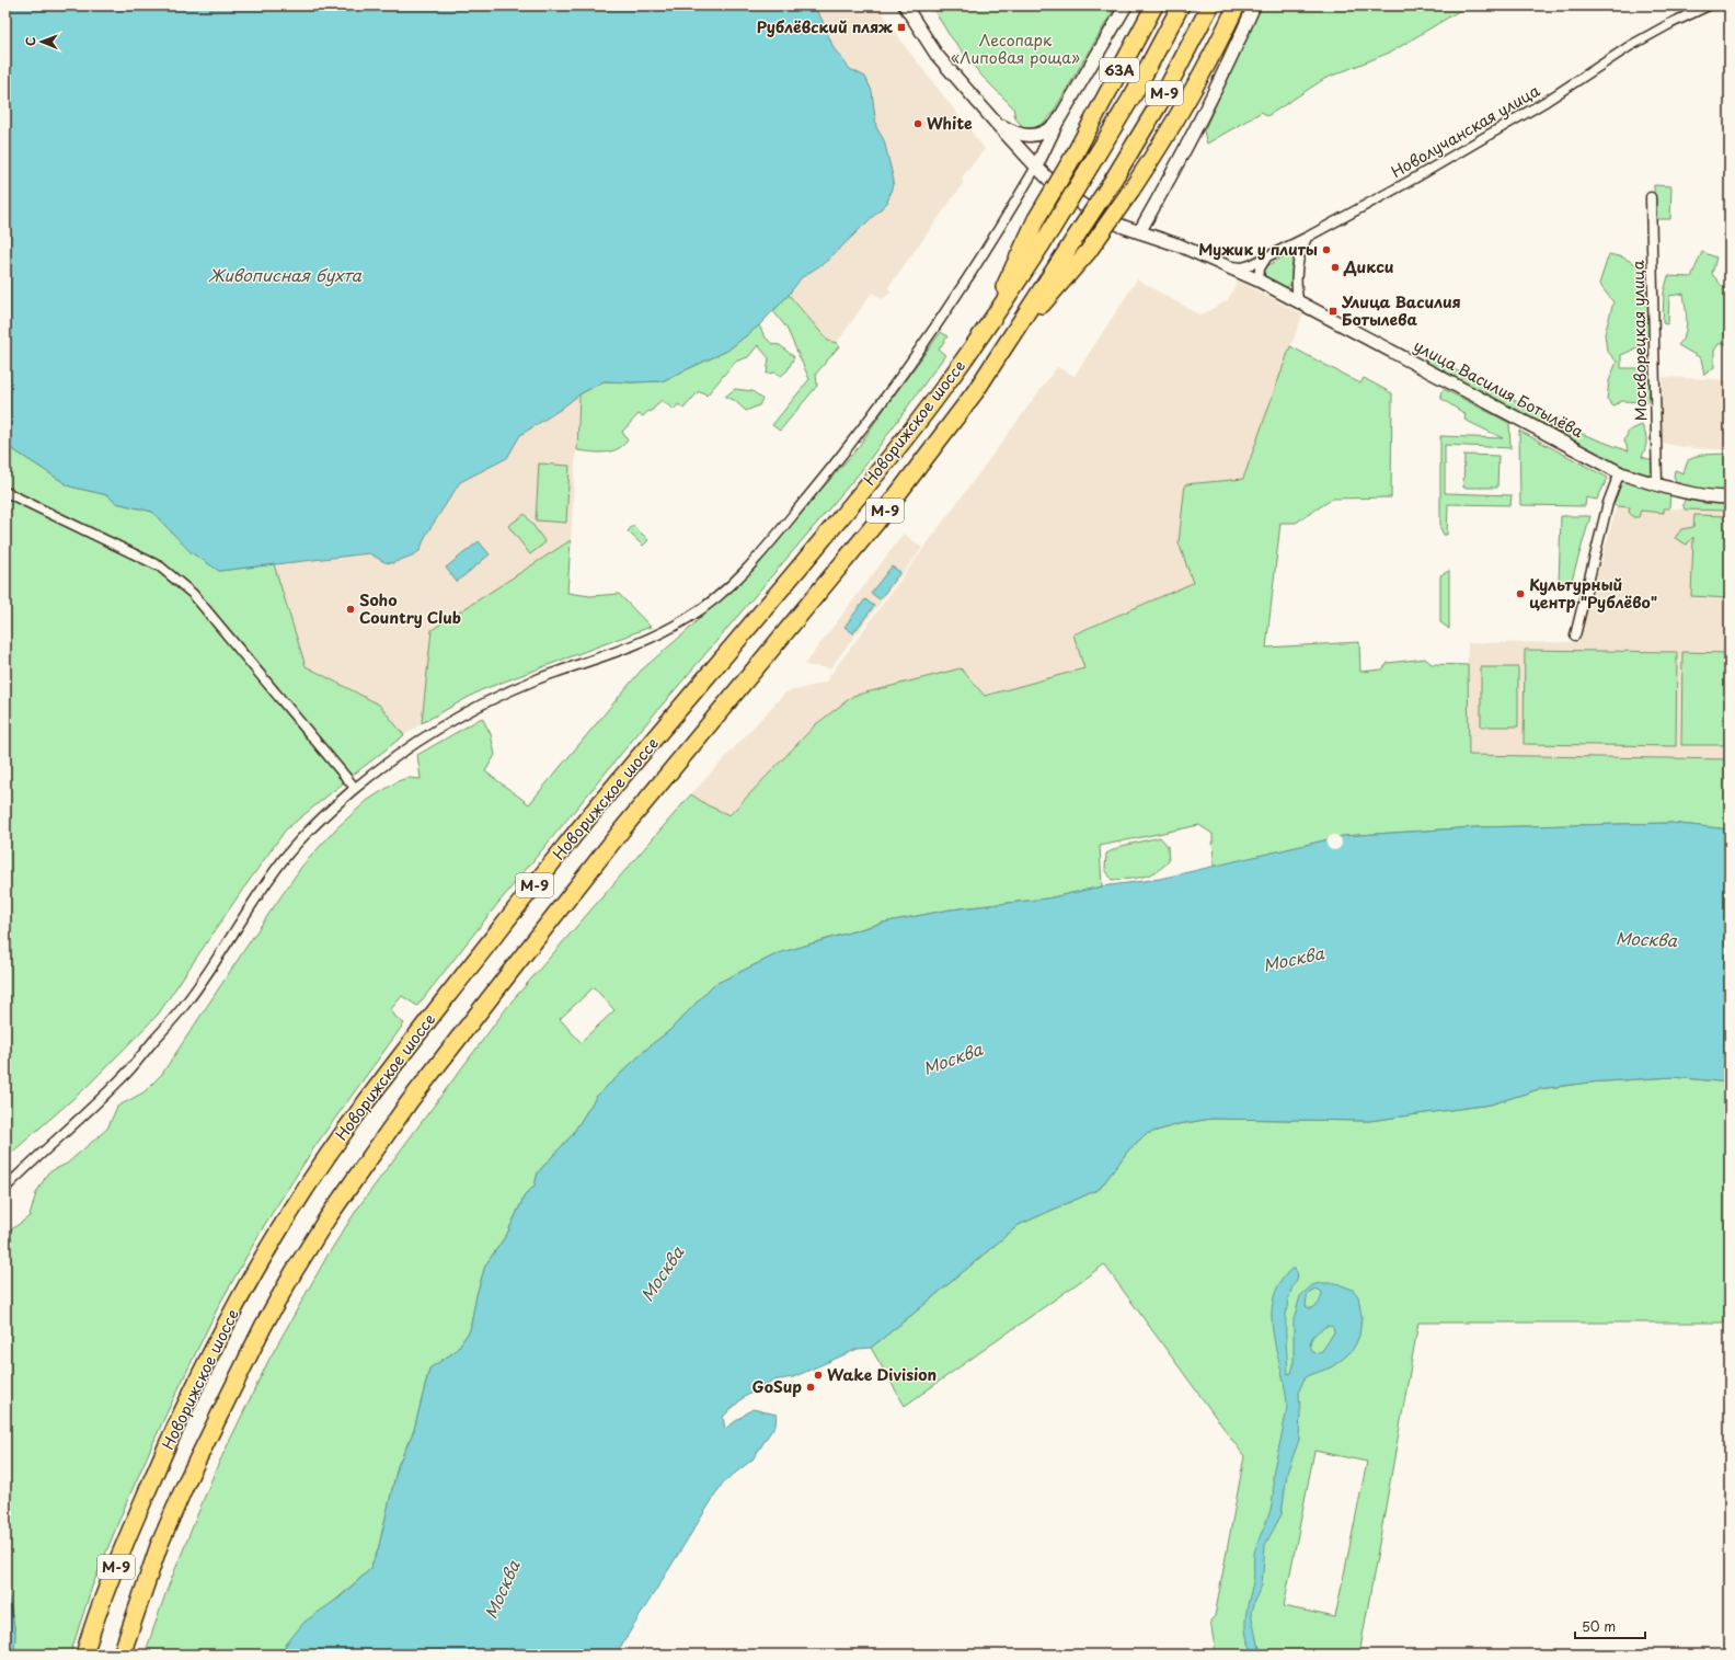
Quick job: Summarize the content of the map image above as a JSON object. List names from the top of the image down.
{
  "streets": {
    "highway": ["63A", "М-9", "Новорижское шоссе"],
    "street": ["Новолучанская улица", "Москворецкая улица", "улица Василия Ботылёва"]
  },
  "crossings": [
    ["63A", "Новорижское шоссе"],
    ["Новолучанская улица", "улица Василия Ботылёва"],
    ["Москворецкая улица", "улица Василия Ботылёва"]
  ],
  "water": ["Живописная бухта", "Москва"],
  "parks": ["Лесопарк «Липовая роща»"],
  "places": {
    "transit": ["Рублёвский пляж", "Улица Василия Ботылева"],
    "other": [
      "White",
      "Мужик у плиты",
      "Дикси",
      "Культурный центр \"Рублёво\"",
      "Soho Country Club",
      "Wake Division",
      "GoSup"
    ]
  },
  "scale_bar": "50 m",
  "north": "left"
}
